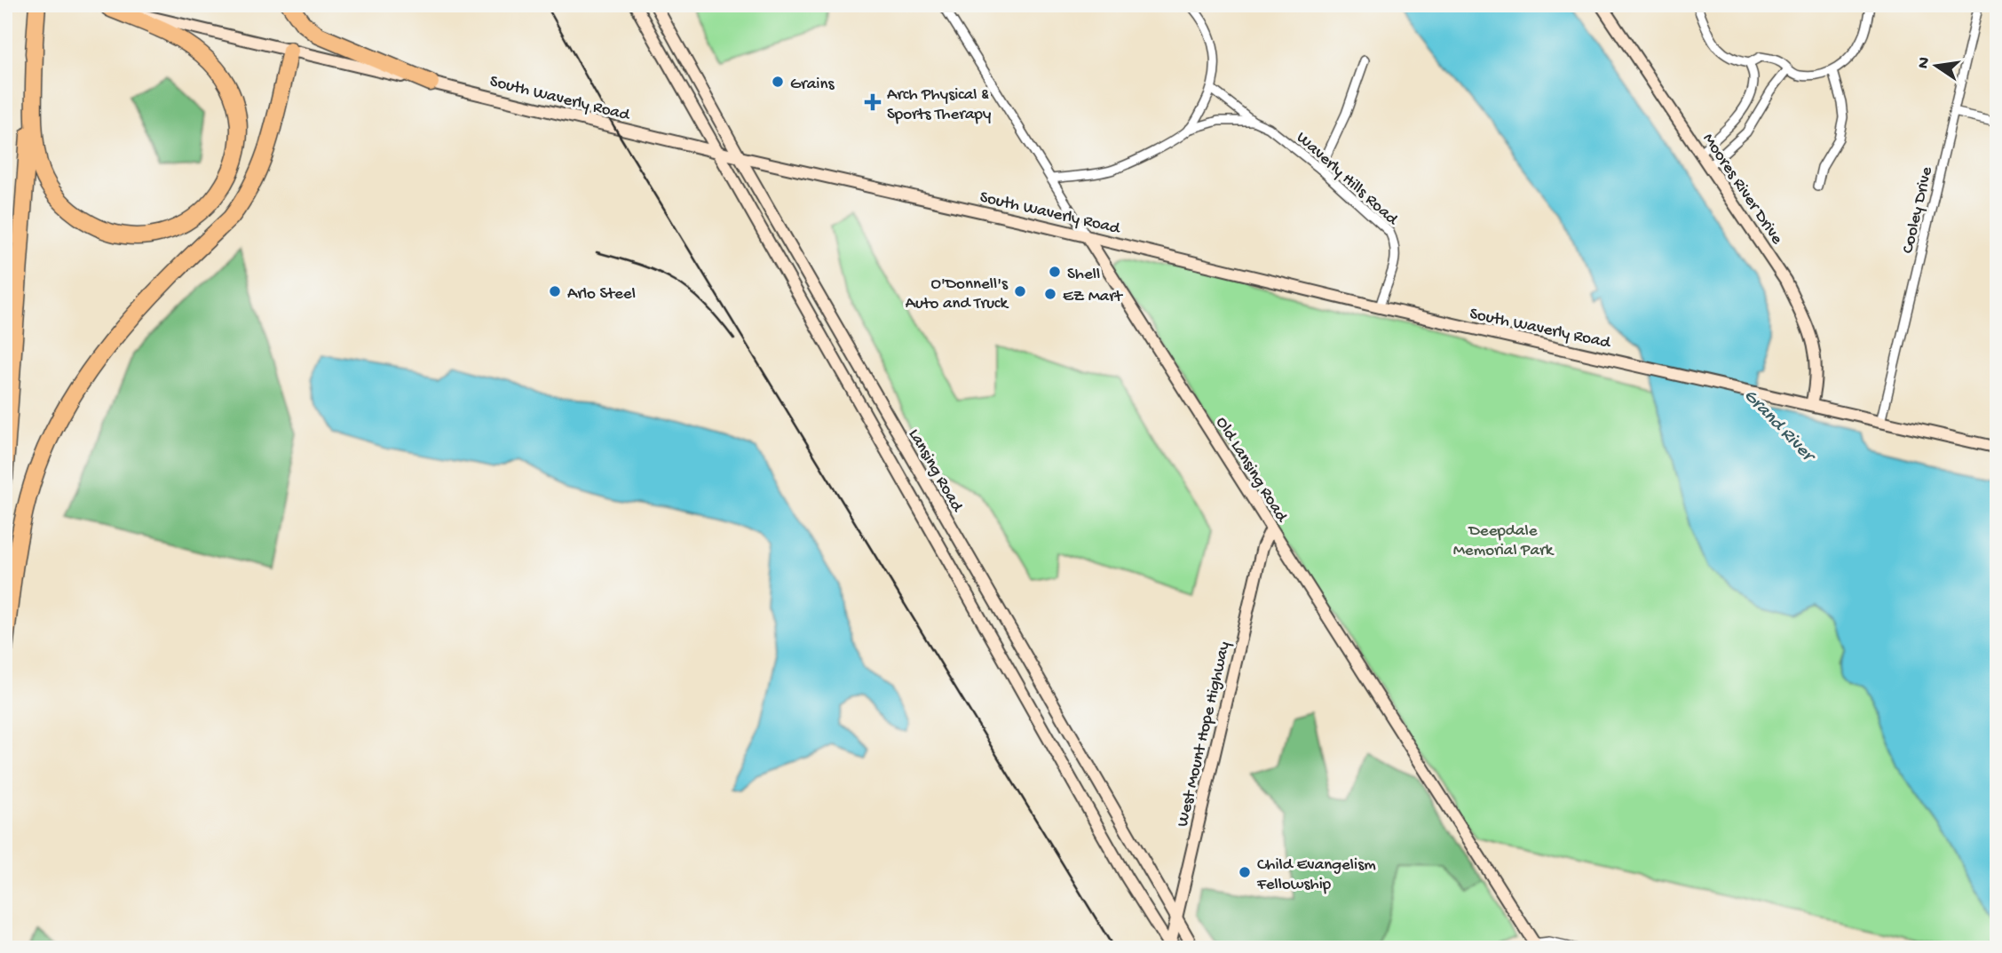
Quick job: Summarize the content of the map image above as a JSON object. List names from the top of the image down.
{
  "streets": {
    "main road": [
      "South Waverly Road",
      "Moores River Drive",
      "Old Lansing Road",
      "Lansing Road",
      "West Mount Hope Highway"
    ],
    "street": ["Waverly Hills Road", "Cooley Drive"]
  },
  "crossings": [
    ["South Waverly Road", "Waverly Hills Road"],
    ["South Waverly Road", "Moores River Drive"],
    ["South Waverly Road", "Cooley Drive"],
    ["South Waverly Road", "Old Lansing Road"],
    ["South Waverly Road", "Lansing Road"],
    ["Old Lansing Road", "West Mount Hope Highway"],
    ["Lansing Road", "West Mount Hope Highway"]
  ],
  "water": ["Grand River"],
  "parks": ["Deepdale Memorial Park"],
  "places": {
    "other": [
      "Grains",
      "Shell",
      "Arlo Steel",
      "O'Donnell's Auto and Truck",
      "EZ Mart",
      "Child Evangelism Fellowship"
    ],
    "health": ["Arch Physical & Sports Therapy"]
  },
  "north": "left"
}
